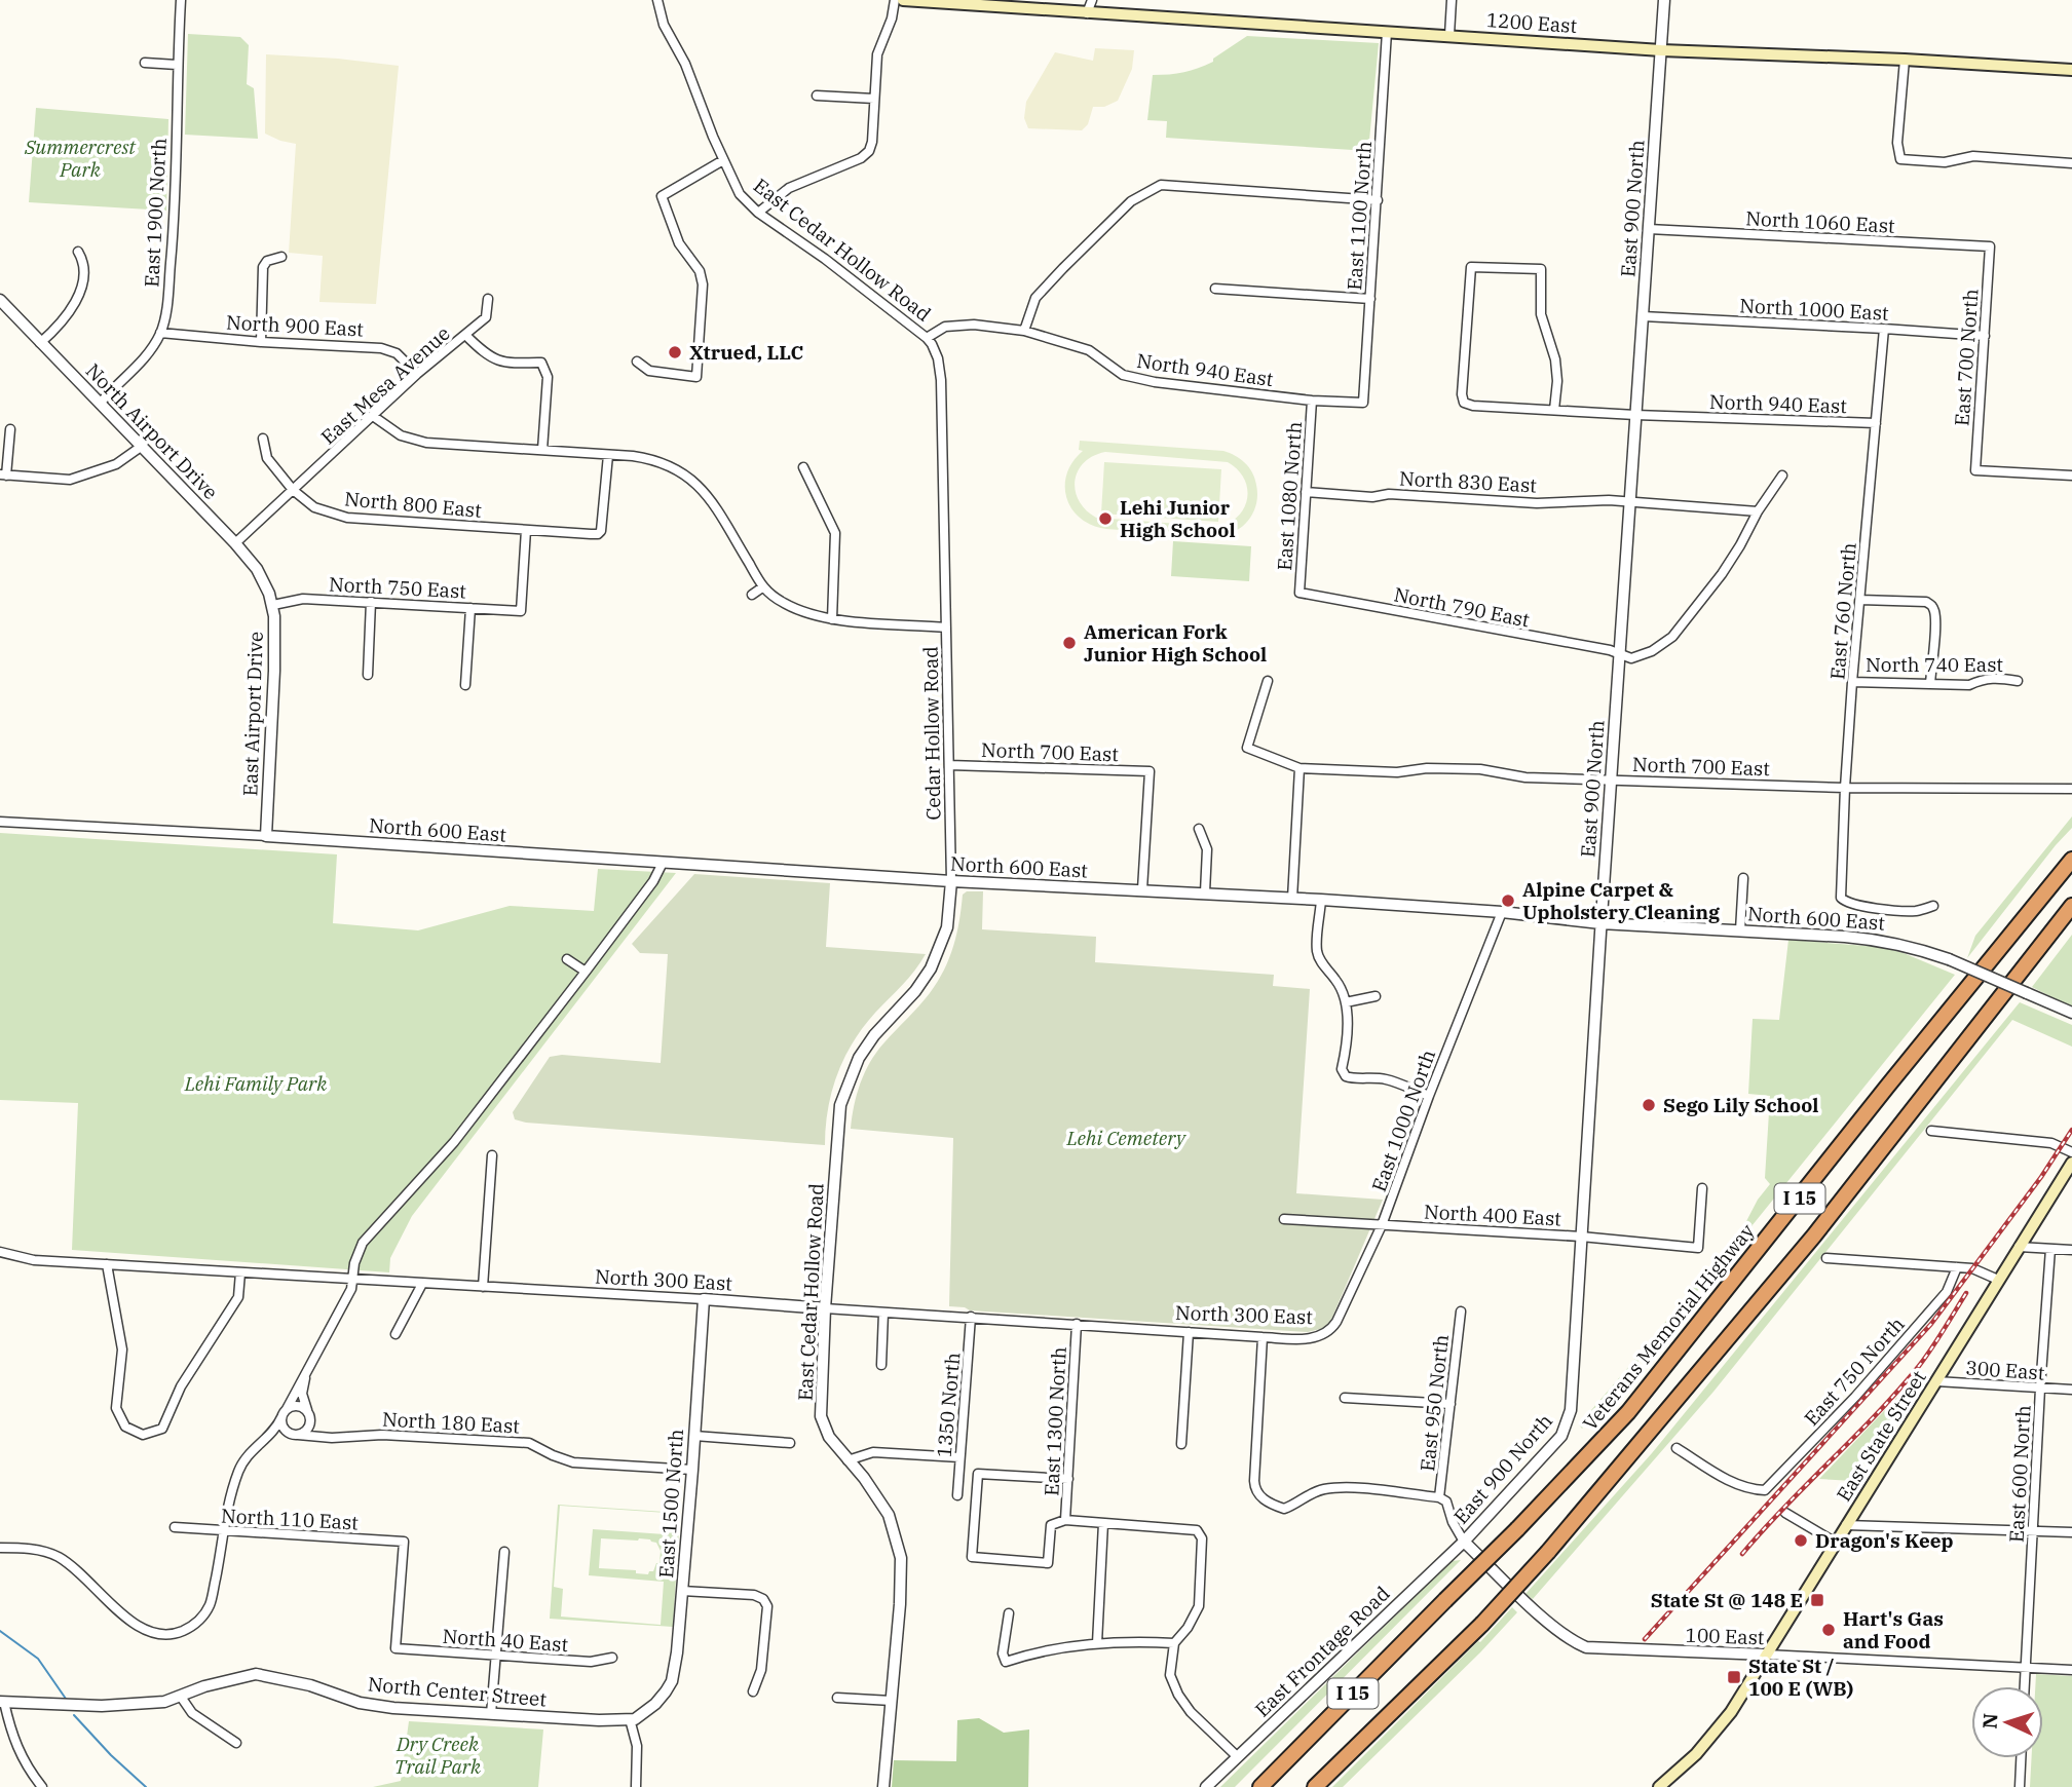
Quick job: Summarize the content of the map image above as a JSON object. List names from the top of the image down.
{
  "streets": {
    "highway": ["I 15", "Veterans Memorial Highway"],
    "main road": ["1200 East", "East State Street"],
    "street": [
      "East 900 North",
      "East 1900 North",
      "East 1100 North",
      "North 1060 East",
      "East Cedar Hollow Road",
      "North 1000 East",
      "North 900 East",
      "East 700 North",
      "North 940 East",
      "East Mesa Avenue",
      "North Airport Drive",
      "North 830 East",
      "East 1080 North",
      "North 800 East",
      "North 750 East",
      "North 790 East",
      "East 760 North",
      "North 740 East",
      "East Airport Drive",
      "Cedar Hollow Road",
      "North 700 East",
      "North 600 East",
      "East 1000 North",
      "North 400 East",
      "North 300 East",
      "300 East",
      "East 750 North",
      "East 950 North",
      "1350 North",
      "East 1300 North",
      "North 180 East",
      "East 600 North",
      "East 1500 North",
      "North 110 East",
      "100 East",
      "North 40 East",
      "East Frontage Road",
      "North Center Street"
    ]
  },
  "crossings": [
    ["1200 East", "East 900 North"],
    ["1200 East", "East 1100 North"],
    ["East 900 North", "North 1060 East"],
    ["East 900 North", "North 1000 East"],
    ["East 900 North", "North 940 East"],
    ["East 900 North", "North 830 East"],
    ["East 900 North", "North 790 East"],
    ["East 900 North", "North 700 East"],
    ["East 900 North", "North 600 East"],
    ["East 900 North", "North 400 East"],
    ["East 900 North", "100 East"],
    ["East 900 North", "East Frontage Road"],
    ["East 1900 North", "North 900 East"],
    ["East 1900 North", "North Airport Drive"],
    ["East 1100 North", "North 940 East"],
    ["North 1060 East", "East 700 North"],
    ["East Cedar Hollow Road", "North 940 East"],
    ["East Cedar Hollow Road", "Cedar Hollow Road"],
    ["East Cedar Hollow Road", "North 600 East"],
    ["East Cedar Hollow Road", "North 300 East"],
    ["North 1000 East", "East 700 North"],
    ["North 1000 East", "East 760 North"],
    ["North 900 East", "East Mesa Avenue"],
    ["North 940 East", "East 1080 North"],
    ["North 940 East", "East 760 North"],
    ["East Mesa Avenue", "North Airport Drive"],
    ["East Mesa Avenue", "North 800 East"],
    ["North Airport Drive", "East Airport Drive"],
    ["North 830 East", "East 1080 North"],
    ["North 830 East", "North 790 East"],
    ["East 1080 North", "North 790 East"],
    ["North 800 East", "North 750 East"],
    ["North 750 East", "East Airport Drive"],
    ["East 760 North", "North 740 East"],
    ["East 760 North", "North 700 East"],
    ["East Airport Drive", "North 600 East"],
    ["Cedar Hollow Road", "North 700 East"],
    ["Cedar Hollow Road", "North 600 East"],
    ["North 700 East", "North 600 East"],
    ["North 600 East", "East 1000 North"],
    ["East 1000 North", "North 400 East"],
    ["East 1000 North", "North 300 East"],
    ["North 300 East", "1350 North"],
    ["North 300 East", "East 1300 North"],
    ["North 300 East", "East 1500 North"],
    ["300 East", "East State Street"],
    ["300 East", "East 600 North"],
    ["North 180 East", "East 1500 North"],
    ["East State Street", "100 East"],
    ["East 600 North", "100 East"],
    ["East 1500 North", "North Center Street"],
    ["North 110 East", "North 40 East"],
    ["100 East", "East Frontage Road"]
  ],
  "parks": [
    "Summercrest Park",
    "Lehi Family Park",
    "Lehi Cemetery",
    "Dry Creek Trail Park"
  ],
  "places": {
    "other": [
      "Xtrued, LLC",
      "Lehi Junior High School",
      "American Fork Junior High School",
      "Alpine Carpet & Upholstery Cleaning",
      "Sego Lily School",
      "Dragon's Keep",
      "Hart's Gas and Food"
    ],
    "transit": ["State St @ 148 E", "State St / 100 E (WB)"]
  },
  "north": "left"
}
